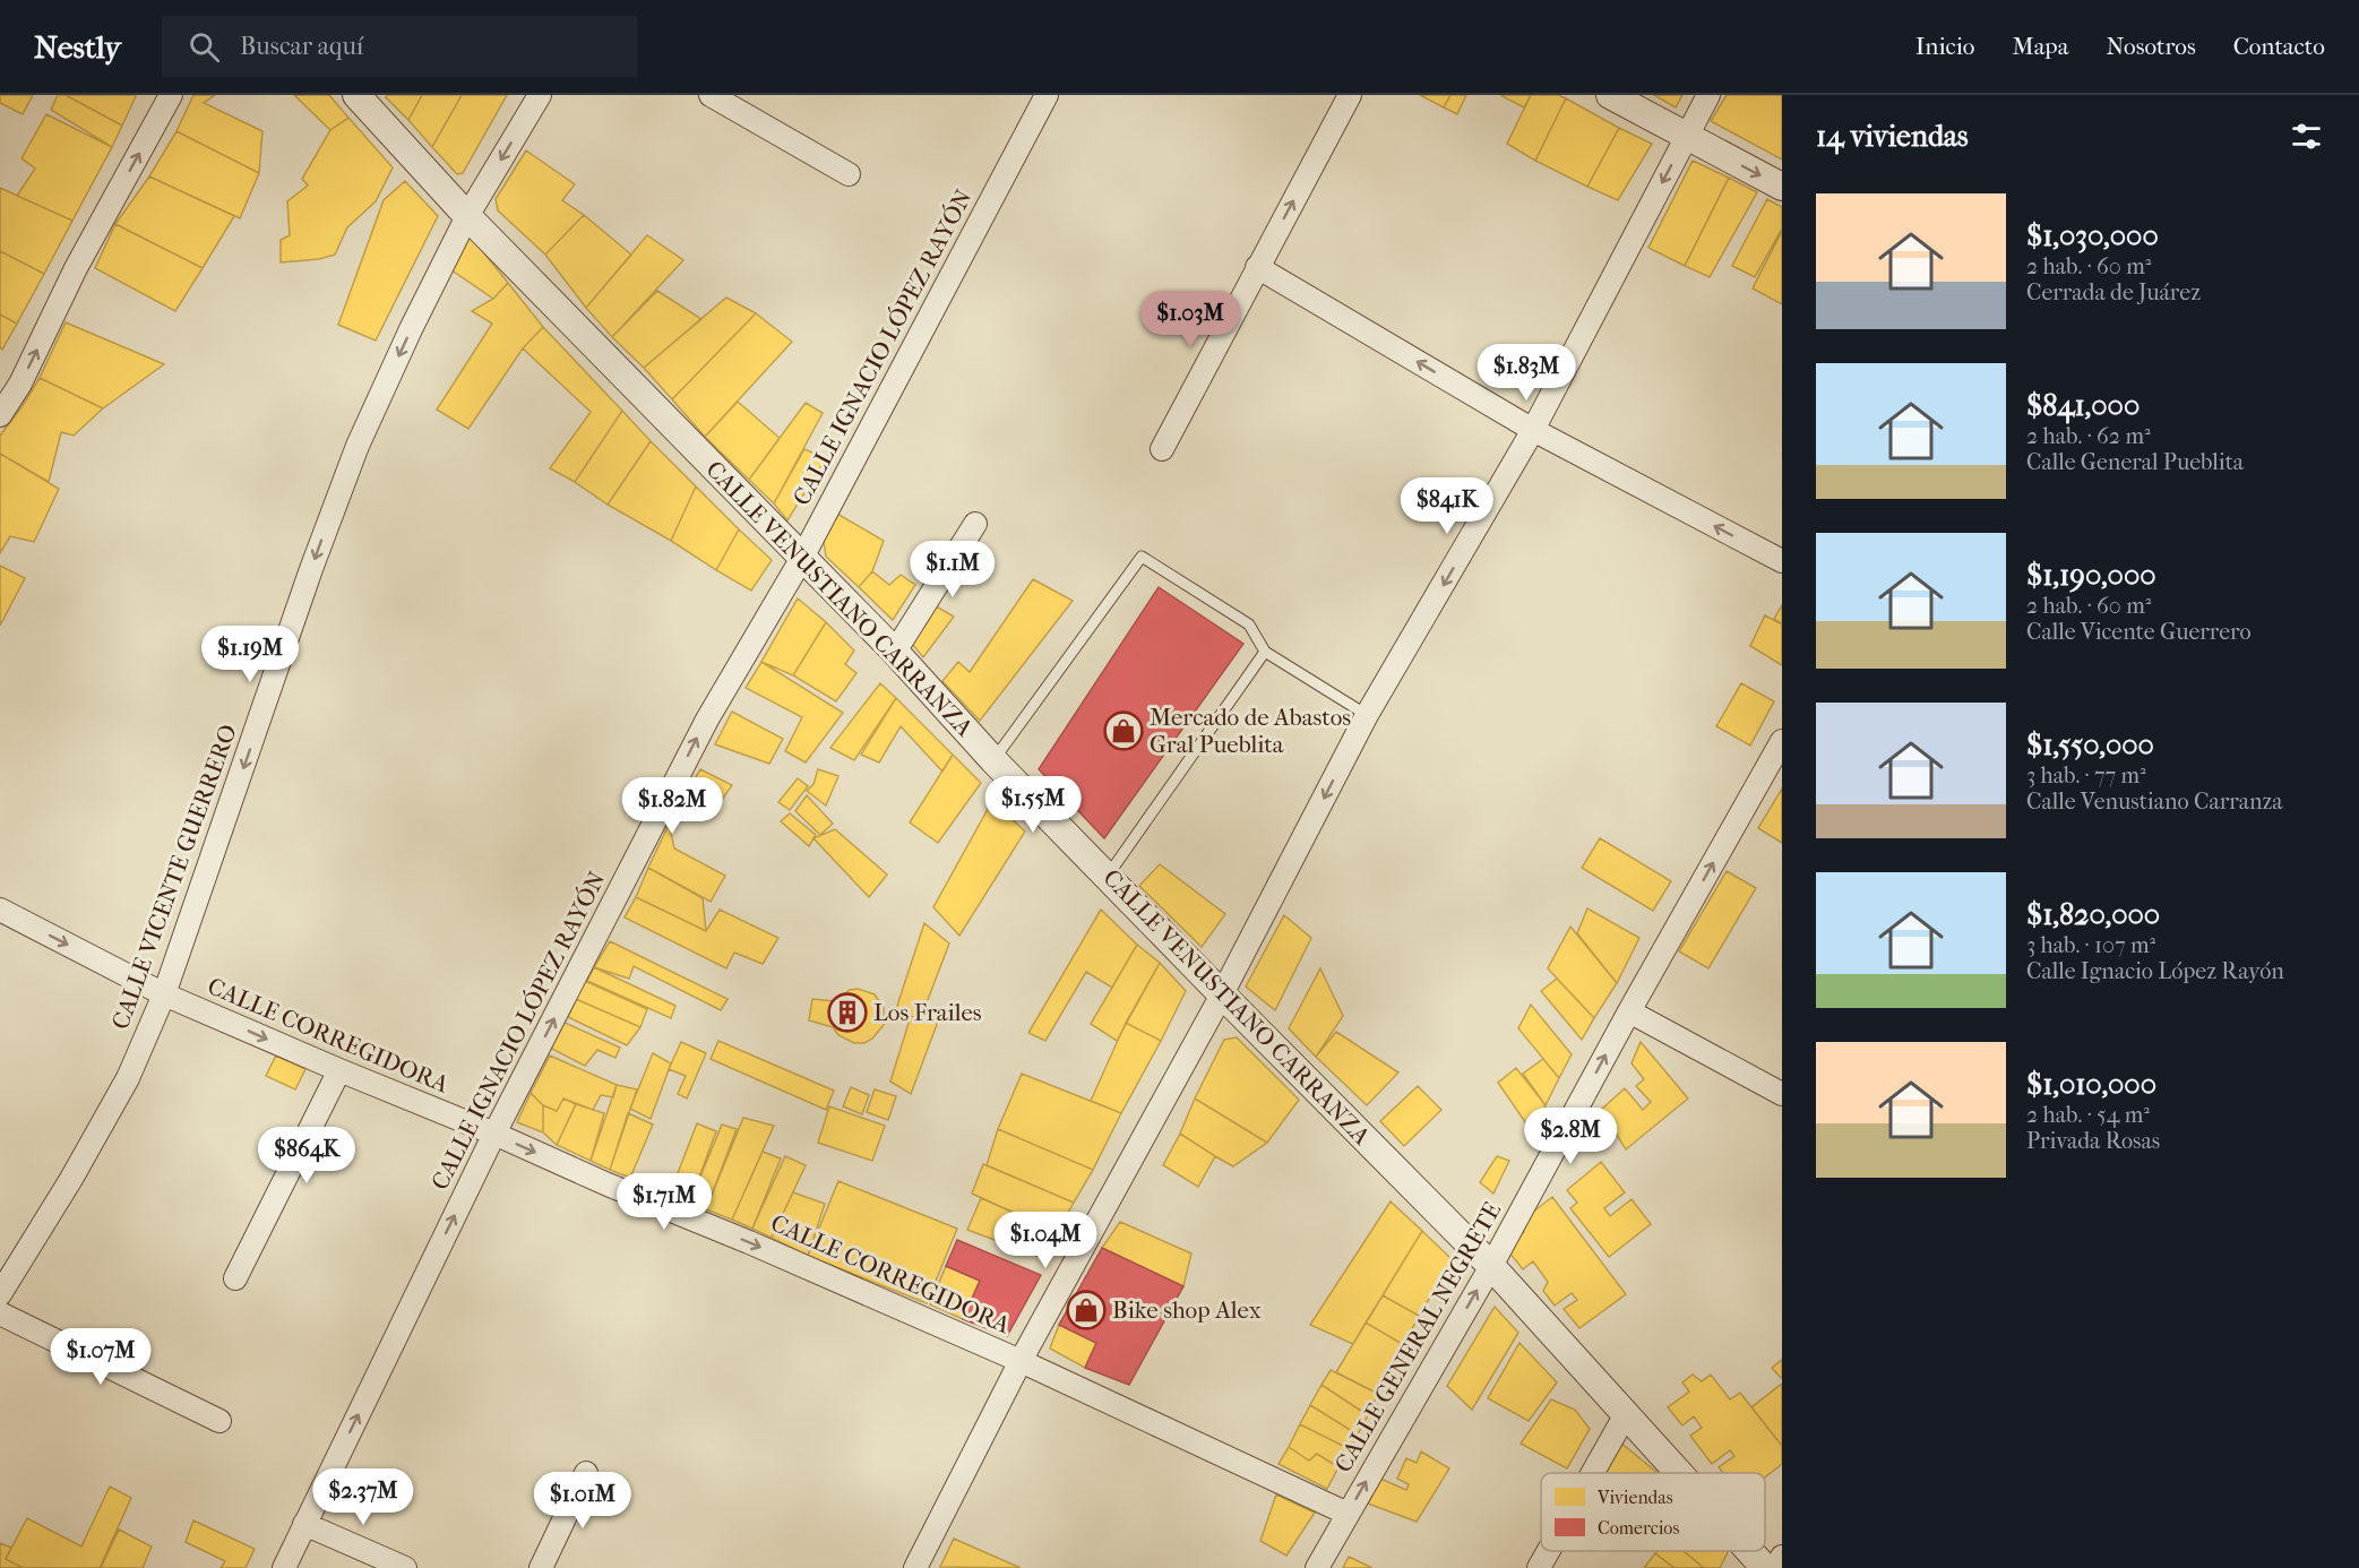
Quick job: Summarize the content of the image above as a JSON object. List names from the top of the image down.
{
  "streets": {
    "street": [
      "CALLE IGNACIO LÓPEZ RAYÓN",
      "CALLE VENUSTIANO CARRANZA",
      "CALLE VICENTE GUERRERO",
      "CALLE CORREGIDORA",
      "CALLE GENERAL NEGRETE"
    ]
  },
  "crossings": [
    ["CALLE IGNACIO LÓPEZ RAYÓN", "CALLE VENUSTIANO CARRANZA"],
    ["CALLE IGNACIO LÓPEZ RAYÓN", "CALLE CORREGIDORA"],
    ["CALLE VENUSTIANO CARRANZA", "CALLE VICENTE GUERRERO"],
    ["CALLE VENUSTIANO CARRANZA", "CALLE GENERAL NEGRETE"],
    ["CALLE VICENTE GUERRERO", "CALLE CORREGIDORA"],
    ["CALLE CORREGIDORA", "CALLE GENERAL NEGRETE"]
  ],
  "one_way": [
    "CALLE IGNACIO LÓPEZ RAYÓN",
    "CALLE VICENTE GUERRERO",
    "CALLE CORREGIDORA",
    "CALLE GENERAL NEGRETE"
  ],
  "places": {
    "shop": ["Mercado de Abastos Gral Pueblita", "Bike shop Alex"],
    "building": ["Los Frailes"]
  },
  "legend": ["Viviendas", "Comercios"],
  "page": {
    "header": "Nestly",
    "search": "Buscar aquí",
    "nav": [
      "Inicio",
      "Mapa",
      "Nosotros",
      "Contacto"
    ],
    "heading": "14 viviendas",
    "list": [
      {
        "name": "$1,030,000",
        "note": "2 hab. · 60 m² · Cerrada de Juárez"
      },
      {
        "name": "$841,000",
        "note": "2 hab. · 62 m² · Calle General Pueblita"
      },
      {
        "name": "$1,190,000",
        "note": "2 hab. · 60 m² · Calle Vicente Guerrero"
      },
      {
        "name": "$1,550,000",
        "note": "3 hab. · 77 m² · Calle Venustiano Carranza"
      },
      {
        "name": "$1,820,000",
        "note": "3 hab. · 107 m² · Calle Ignacio López Rayón"
      },
      {
        "name": "$1,010,000",
        "note": "2 hab. · 54 m² · Privada Rosas"
      }
    ],
    "price": [
      "$1.03M",
      "$1.83M",
      "$841K",
      "$1.1M",
      "$1.19M",
      "$1.55M",
      "$1.82M",
      "$2.8M",
      "$864K",
      "$1.71M",
      "$1.04M",
      "$1.07M",
      "$2.37M",
      "$1.01M"
    ]
  }
}
